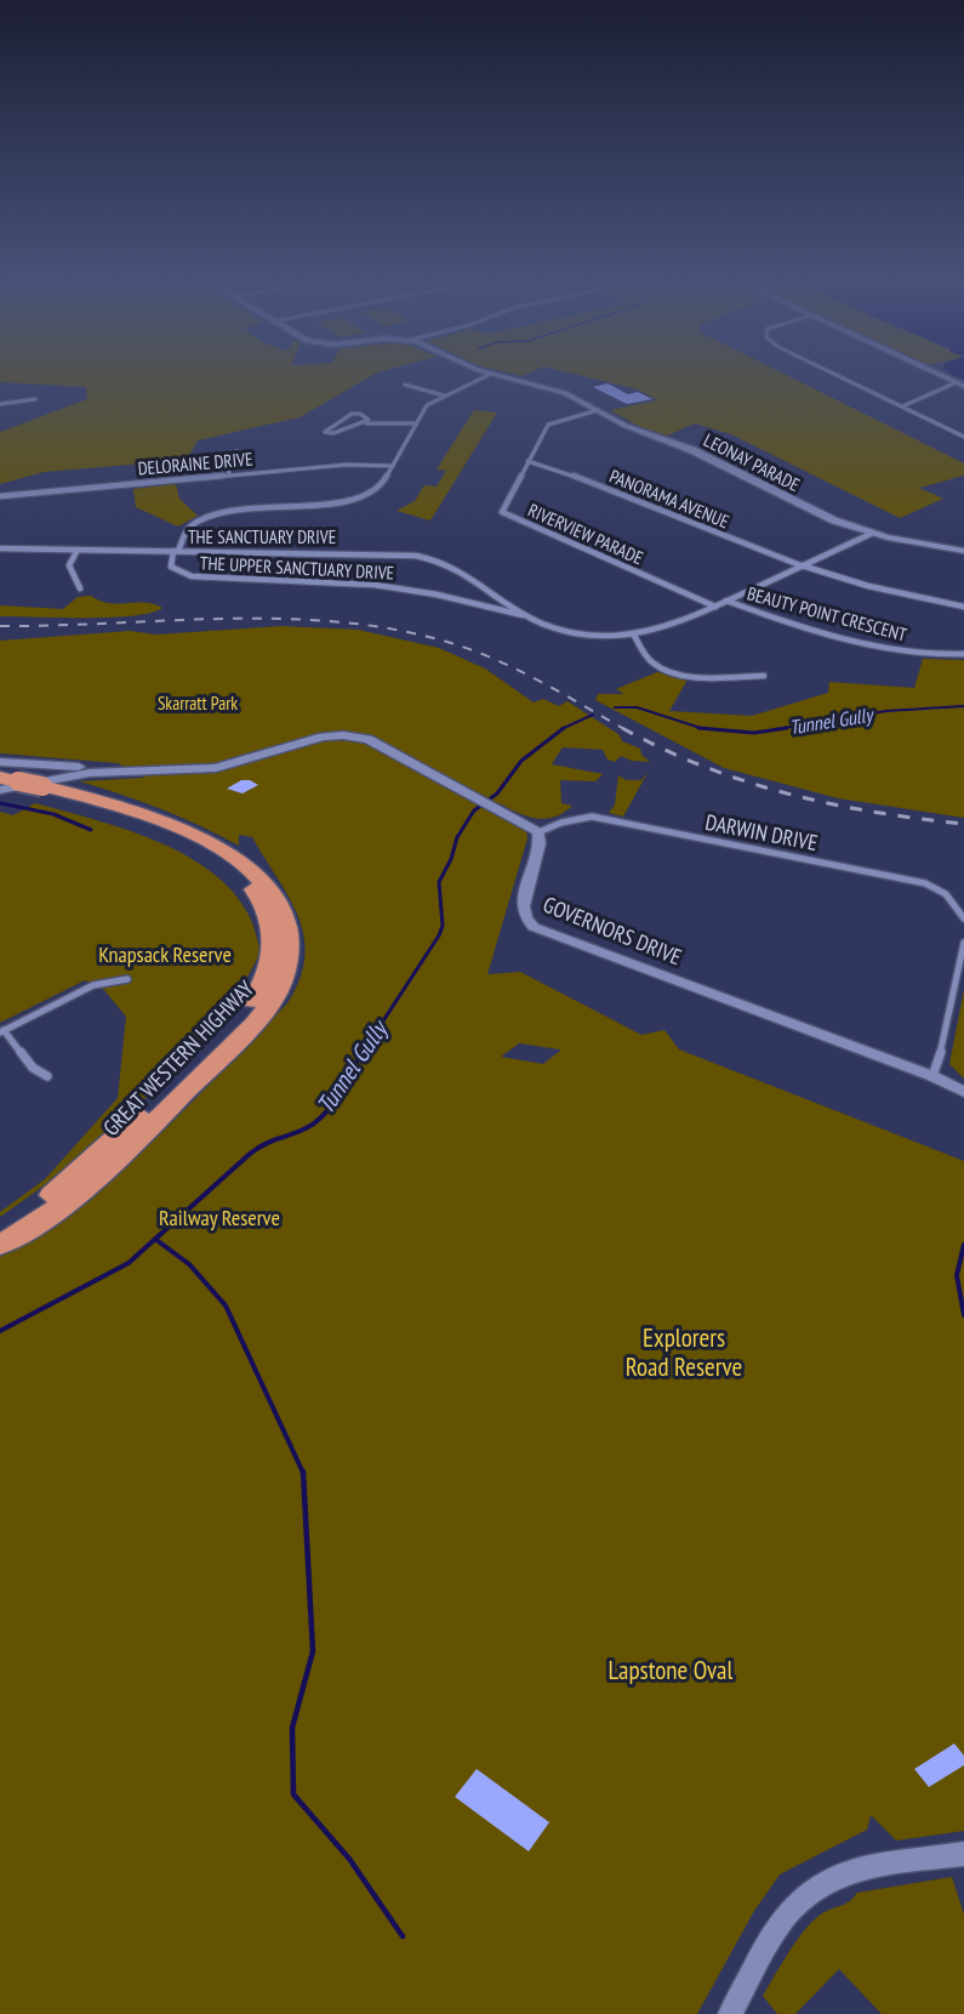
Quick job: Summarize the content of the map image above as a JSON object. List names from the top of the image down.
{
  "streets": {
    "highway": ["GREAT WESTERN HIGHWAY"],
    "street": [
      "LEONAY PARADE",
      "DELORAINE DRIVE",
      "PANORAMA AVENUE",
      "RIVERVIEW PARADE",
      "THE SANCTUARY DRIVE",
      "THE UPPER SANCTUARY DRIVE",
      "BEAUTY POINT CRESCENT",
      "DARWIN DRIVE",
      "GOVERNORS DRIVE"
    ]
  },
  "crossings": [
    ["LEONAY PARADE", "RIVERVIEW PARADE"],
    ["LEONAY PARADE", "THE SANCTUARY DRIVE"],
    ["PANORAMA AVENUE", "RIVERVIEW PARADE"],
    ["PANORAMA AVENUE", "THE SANCTUARY DRIVE"],
    ["PANORAMA AVENUE", "BEAUTY POINT CRESCENT"],
    ["RIVERVIEW PARADE", "THE SANCTUARY DRIVE"],
    ["THE SANCTUARY DRIVE", "THE UPPER SANCTUARY DRIVE"],
    ["THE SANCTUARY DRIVE", "BEAUTY POINT CRESCENT"],
    ["DARWIN DRIVE", "GOVERNORS DRIVE"]
  ],
  "water": ["Tunnel Gully"],
  "parks": [
    "Skarratt Park",
    "Knapsack Reserve",
    "Railway Reserve",
    "Explorers Road Reserve",
    "Lapstone Oval"
  ]
}
